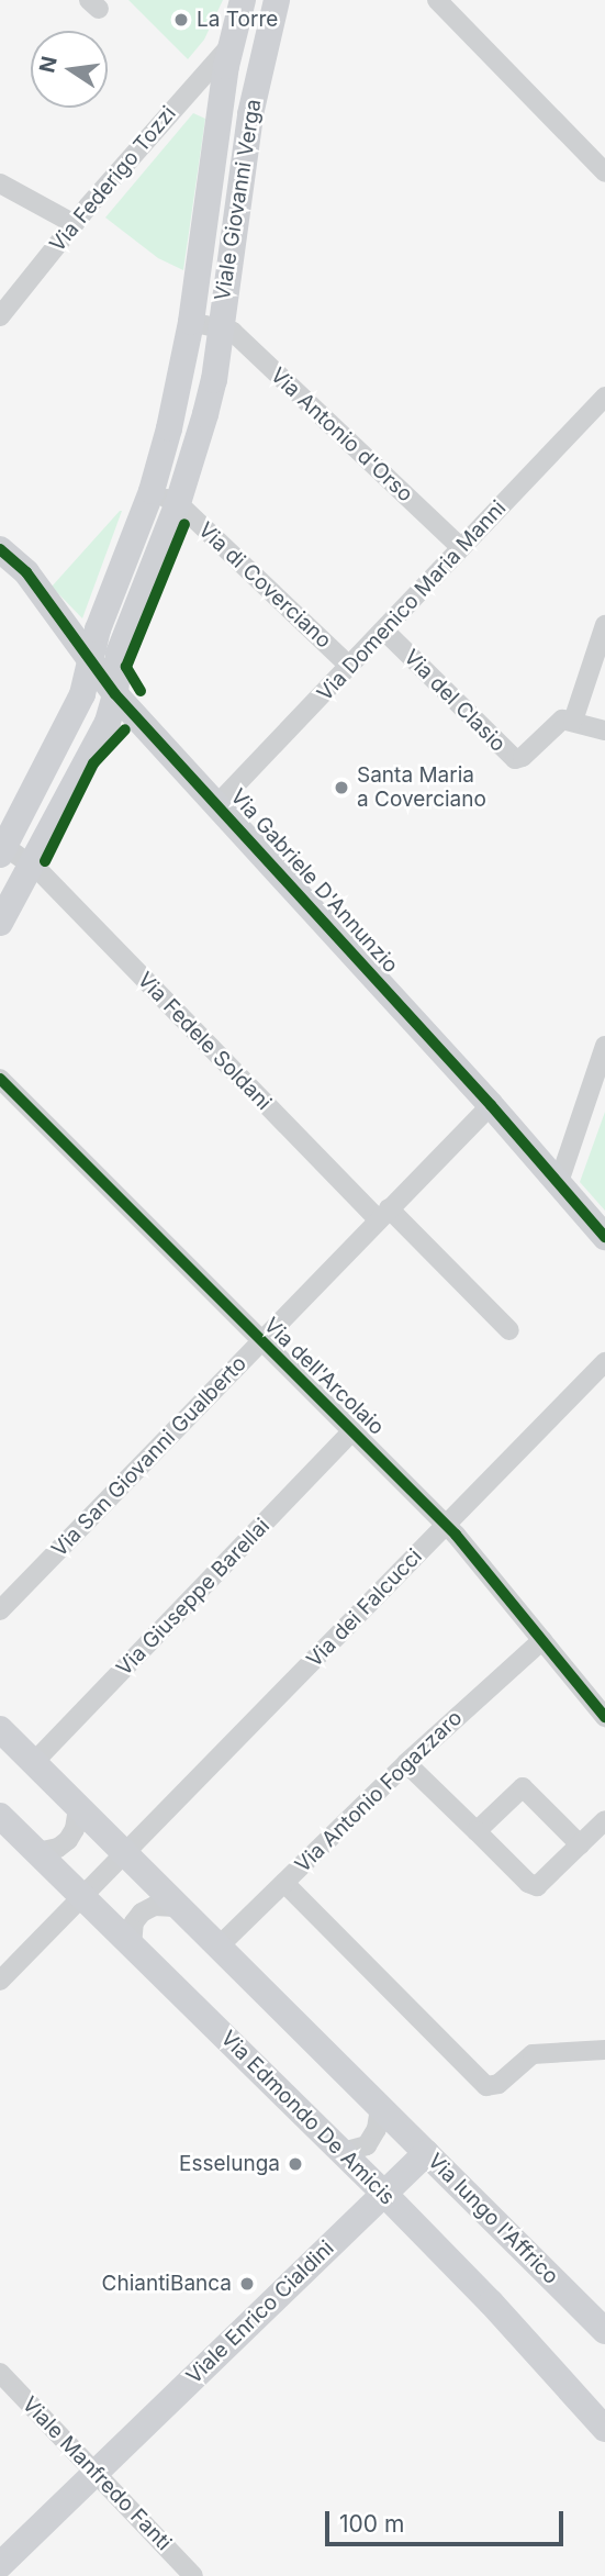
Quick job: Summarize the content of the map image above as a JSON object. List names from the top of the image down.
{
  "streets": {
    "street": [
      "Via Federigo Tozzi",
      "Viale Giovanni Verga",
      "Via Antonio d'Orso",
      "Via di Coverciano",
      "Via Domenico Maria Manni",
      "Via del Clasio",
      "Via Gabriele D'Annunzio",
      "Via Fedele Soldani",
      "Via dell'Arcolaio",
      "Via San Giovanni Gualberto",
      "Via Giuseppe Barellai",
      "Via dei Falcucci",
      "Via Antonio Fogazzaro",
      "Via Edmondo De Amicis",
      "Via lungo l'Affrico",
      "Viale Enrico Cialdini",
      "Viale Manfredo Fanti"
    ]
  },
  "crossings": [
    ["Via Federigo Tozzi", "Viale Giovanni Verga"],
    ["Viale Giovanni Verga", "Via Antonio d'Orso"],
    ["Viale Giovanni Verga", "Via di Coverciano"],
    ["Viale Giovanni Verga", "Via Gabriele D'Annunzio"],
    ["Viale Giovanni Verga", "Via Fedele Soldani"],
    ["Via Antonio d'Orso", "Via Domenico Maria Manni"],
    ["Via di Coverciano", "Via Domenico Maria Manni"],
    ["Via Domenico Maria Manni", "Via del Clasio"],
    ["Via Domenico Maria Manni", "Via Gabriele D'Annunzio"],
    ["Via Gabriele D'Annunzio", "Via San Giovanni Gualberto"],
    ["Via Fedele Soldani", "Via San Giovanni Gualberto"],
    ["Via dell'Arcolaio", "Via San Giovanni Gualberto"],
    ["Via dell'Arcolaio", "Via Giuseppe Barellai"],
    ["Via dell'Arcolaio", "Via dei Falcucci"],
    ["Via dell'Arcolaio", "Via Antonio Fogazzaro"],
    ["Via Giuseppe Barellai", "Via lungo l'Affrico"],
    ["Via dei Falcucci", "Via Edmondo De Amicis"],
    ["Via dei Falcucci", "Via lungo l'Affrico"],
    ["Via Antonio Fogazzaro", "Via lungo l'Affrico"],
    ["Via Edmondo De Amicis", "Viale Enrico Cialdini"],
    ["Via lungo l'Affrico", "Viale Enrico Cialdini"],
    ["Viale Enrico Cialdini", "Viale Manfredo Fanti"]
  ],
  "places": [
    "La Torre",
    "Santa Maria a Coverciano",
    "Esselunga",
    "ChiantiBanca"
  ],
  "scale_bar": "100 m",
  "north": "left"
}
